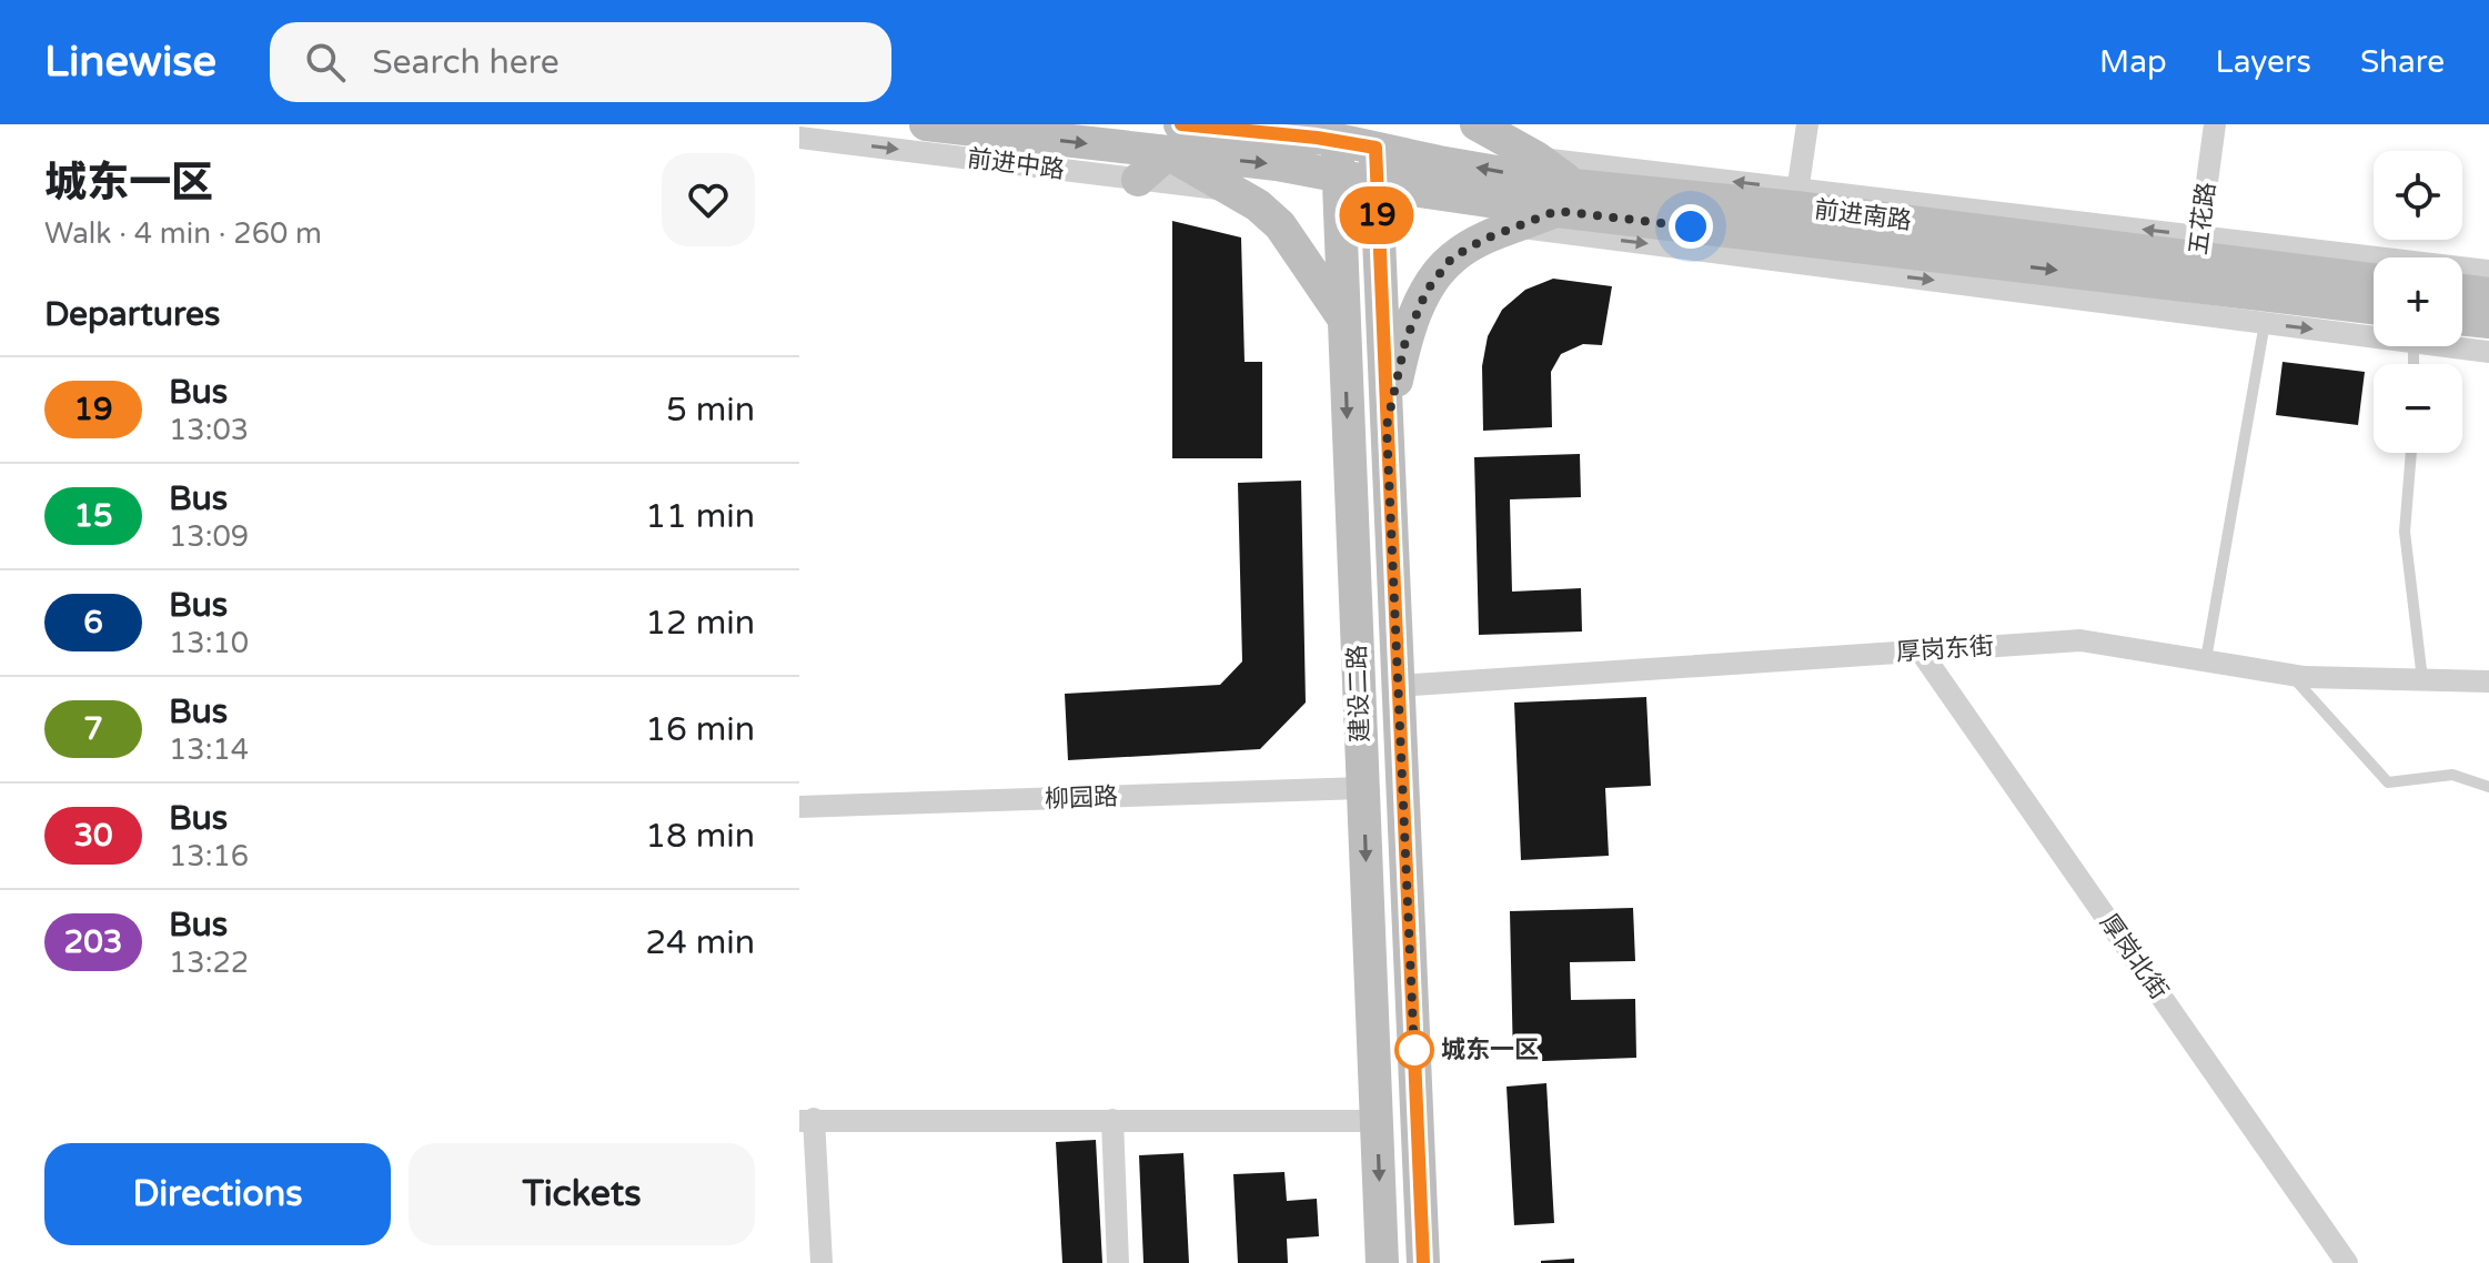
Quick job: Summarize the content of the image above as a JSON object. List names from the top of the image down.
{
  "streets": {
    "street": [
      "前进中路",
      "前进南路",
      "五花路",
      "厚岗东街",
      "建设二路",
      "柳园路",
      "厚岗北街"
    ]
  },
  "crossings": [
    ["前进南路", "五花路"],
    ["前进南路", "建设二路"],
    ["厚岗东街", "建设二路"],
    ["厚岗东街", "厚岗北街"],
    ["建设二路", "柳园路"]
  ],
  "places": ["城东一区"],
  "lines": ["bus line 19"],
  "page": {
    "header": "Linewise",
    "search": "Search here",
    "nav": ["Map", "Layers", "Share"],
    "heading": [
      ["城东一区", "Walk · 4 min · 260 m"],
      "Departures"
    ],
    "on_map": "19",
    "map_buttons": ["+", "−"],
    "list": [
      {
        "mark": "19",
        "name": "Bus",
        "note": "13:03",
        "value": "5 min"
      },
      {
        "mark": "15",
        "name": "Bus",
        "note": "13:09",
        "value": "11 min"
      },
      {
        "mark": "6",
        "name": "Bus",
        "note": "13:10",
        "value": "12 min"
      },
      {
        "mark": "7",
        "name": "Bus",
        "note": "13:14",
        "value": "16 min"
      },
      {
        "mark": "30",
        "name": "Bus",
        "note": "13:16",
        "value": "18 min"
      },
      {
        "mark": "203",
        "name": "Bus",
        "note": "13:22",
        "value": "24 min"
      }
    ],
    "buttons": ["Directions", "Tickets"]
  }
}
